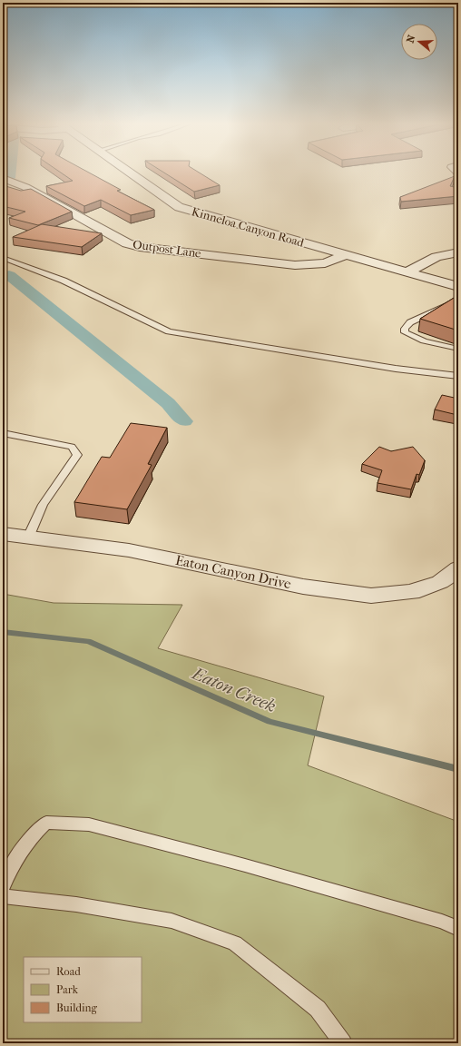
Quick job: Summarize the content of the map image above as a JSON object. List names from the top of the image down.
{
  "streets": {
    "street": ["Kinneloa Canyon Road", "Outpost Lane", "Eaton Canyon Drive"]
  },
  "crossings": [
    ["Kinneloa Canyon Road", "Outpost Lane"]
  ],
  "water": ["Eaton Creek"],
  "legend": ["Road", "Park", "Building"],
  "north": "left"
}
